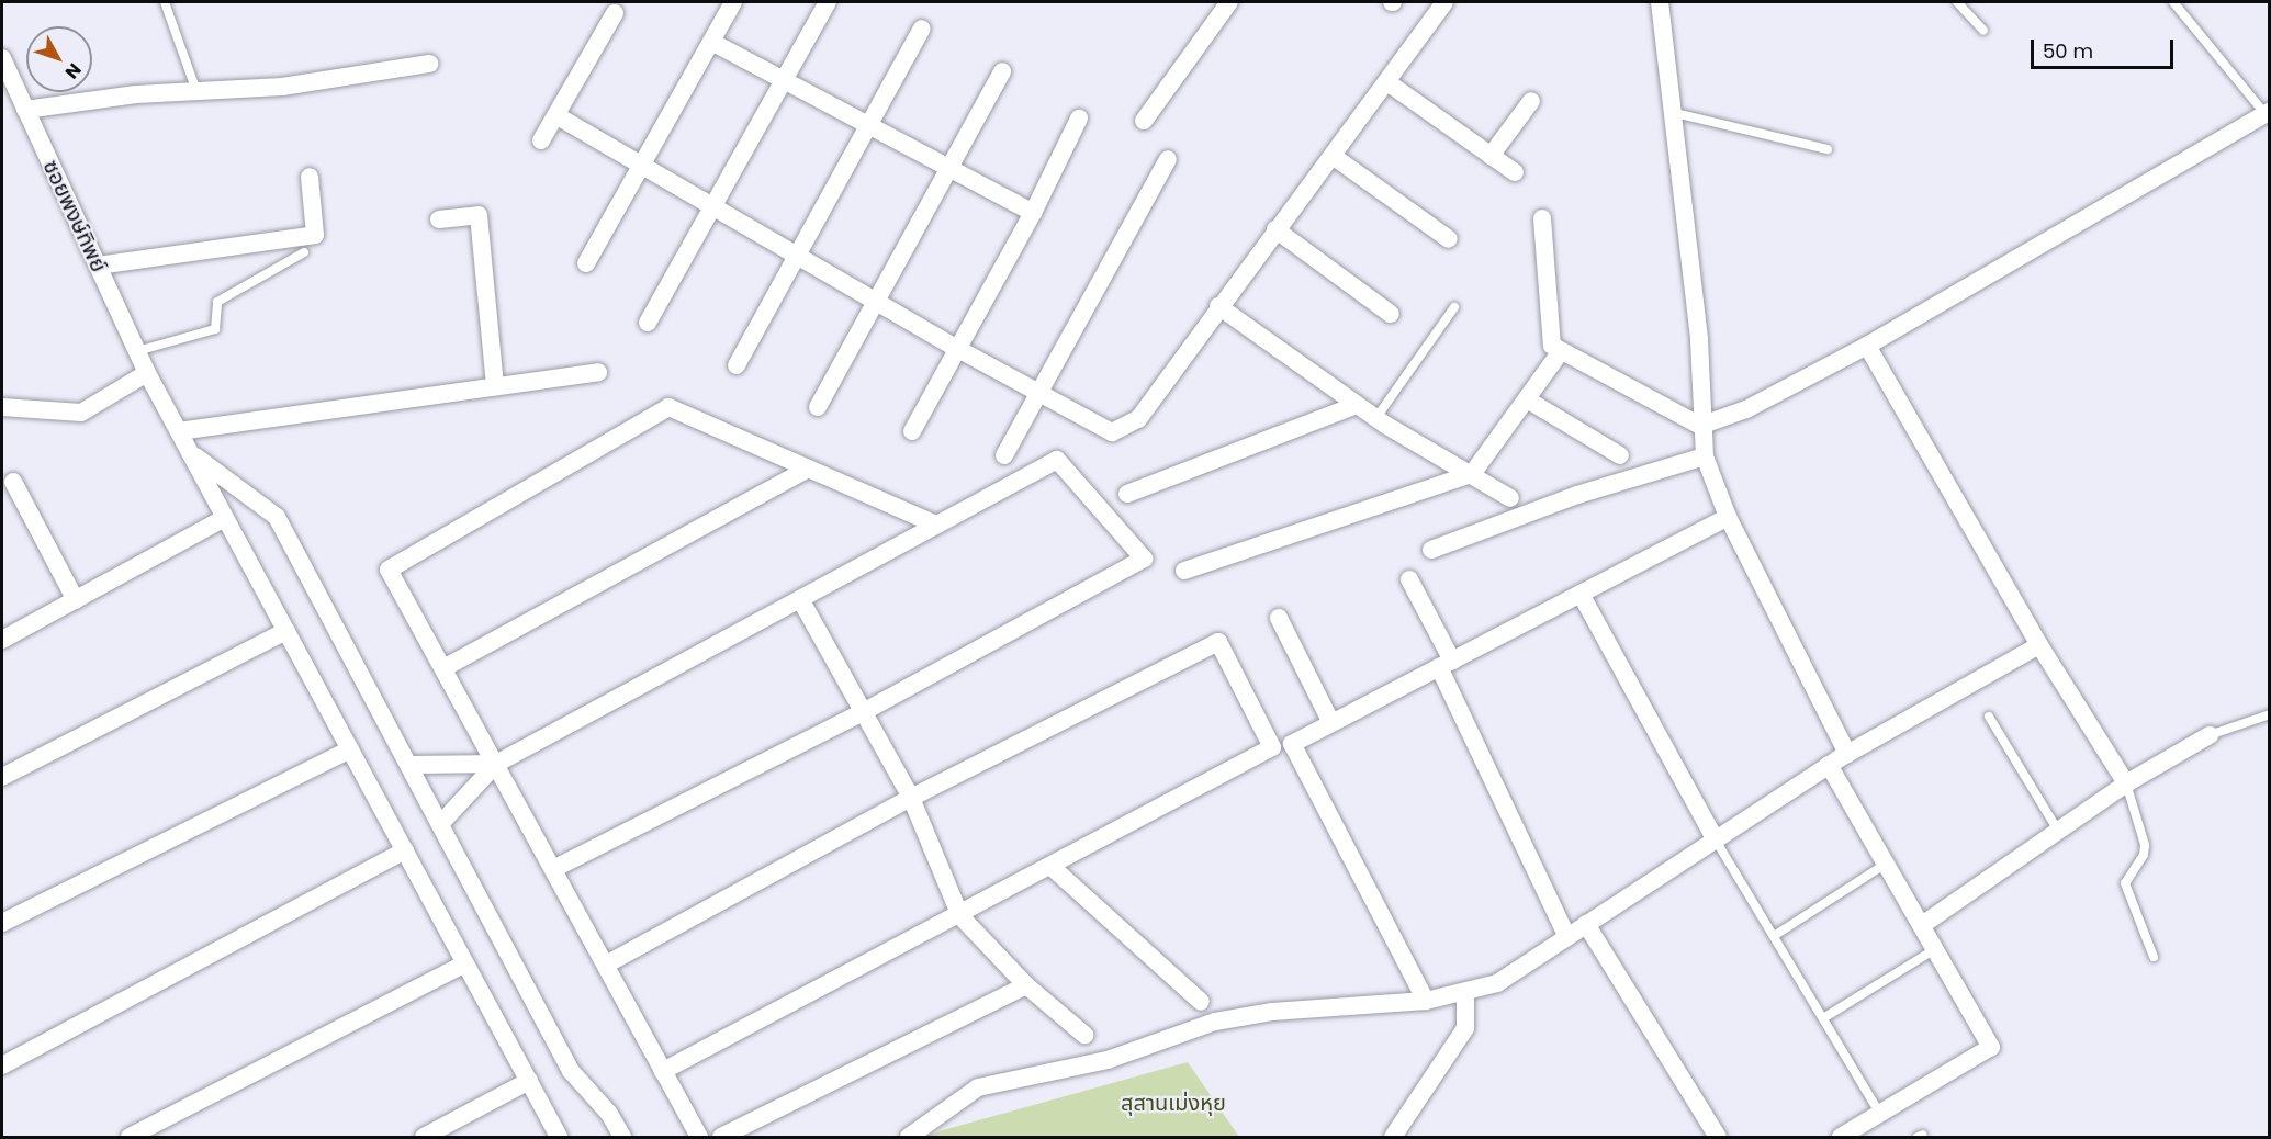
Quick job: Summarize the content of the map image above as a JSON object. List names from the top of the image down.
{
  "streets": {
    "street": ["ซอยพงษ์ทิพย์"]
  },
  "parks": ["สุสานเม่งหุย"],
  "scale_bar": "50 m",
  "north": "bottom right"
}
